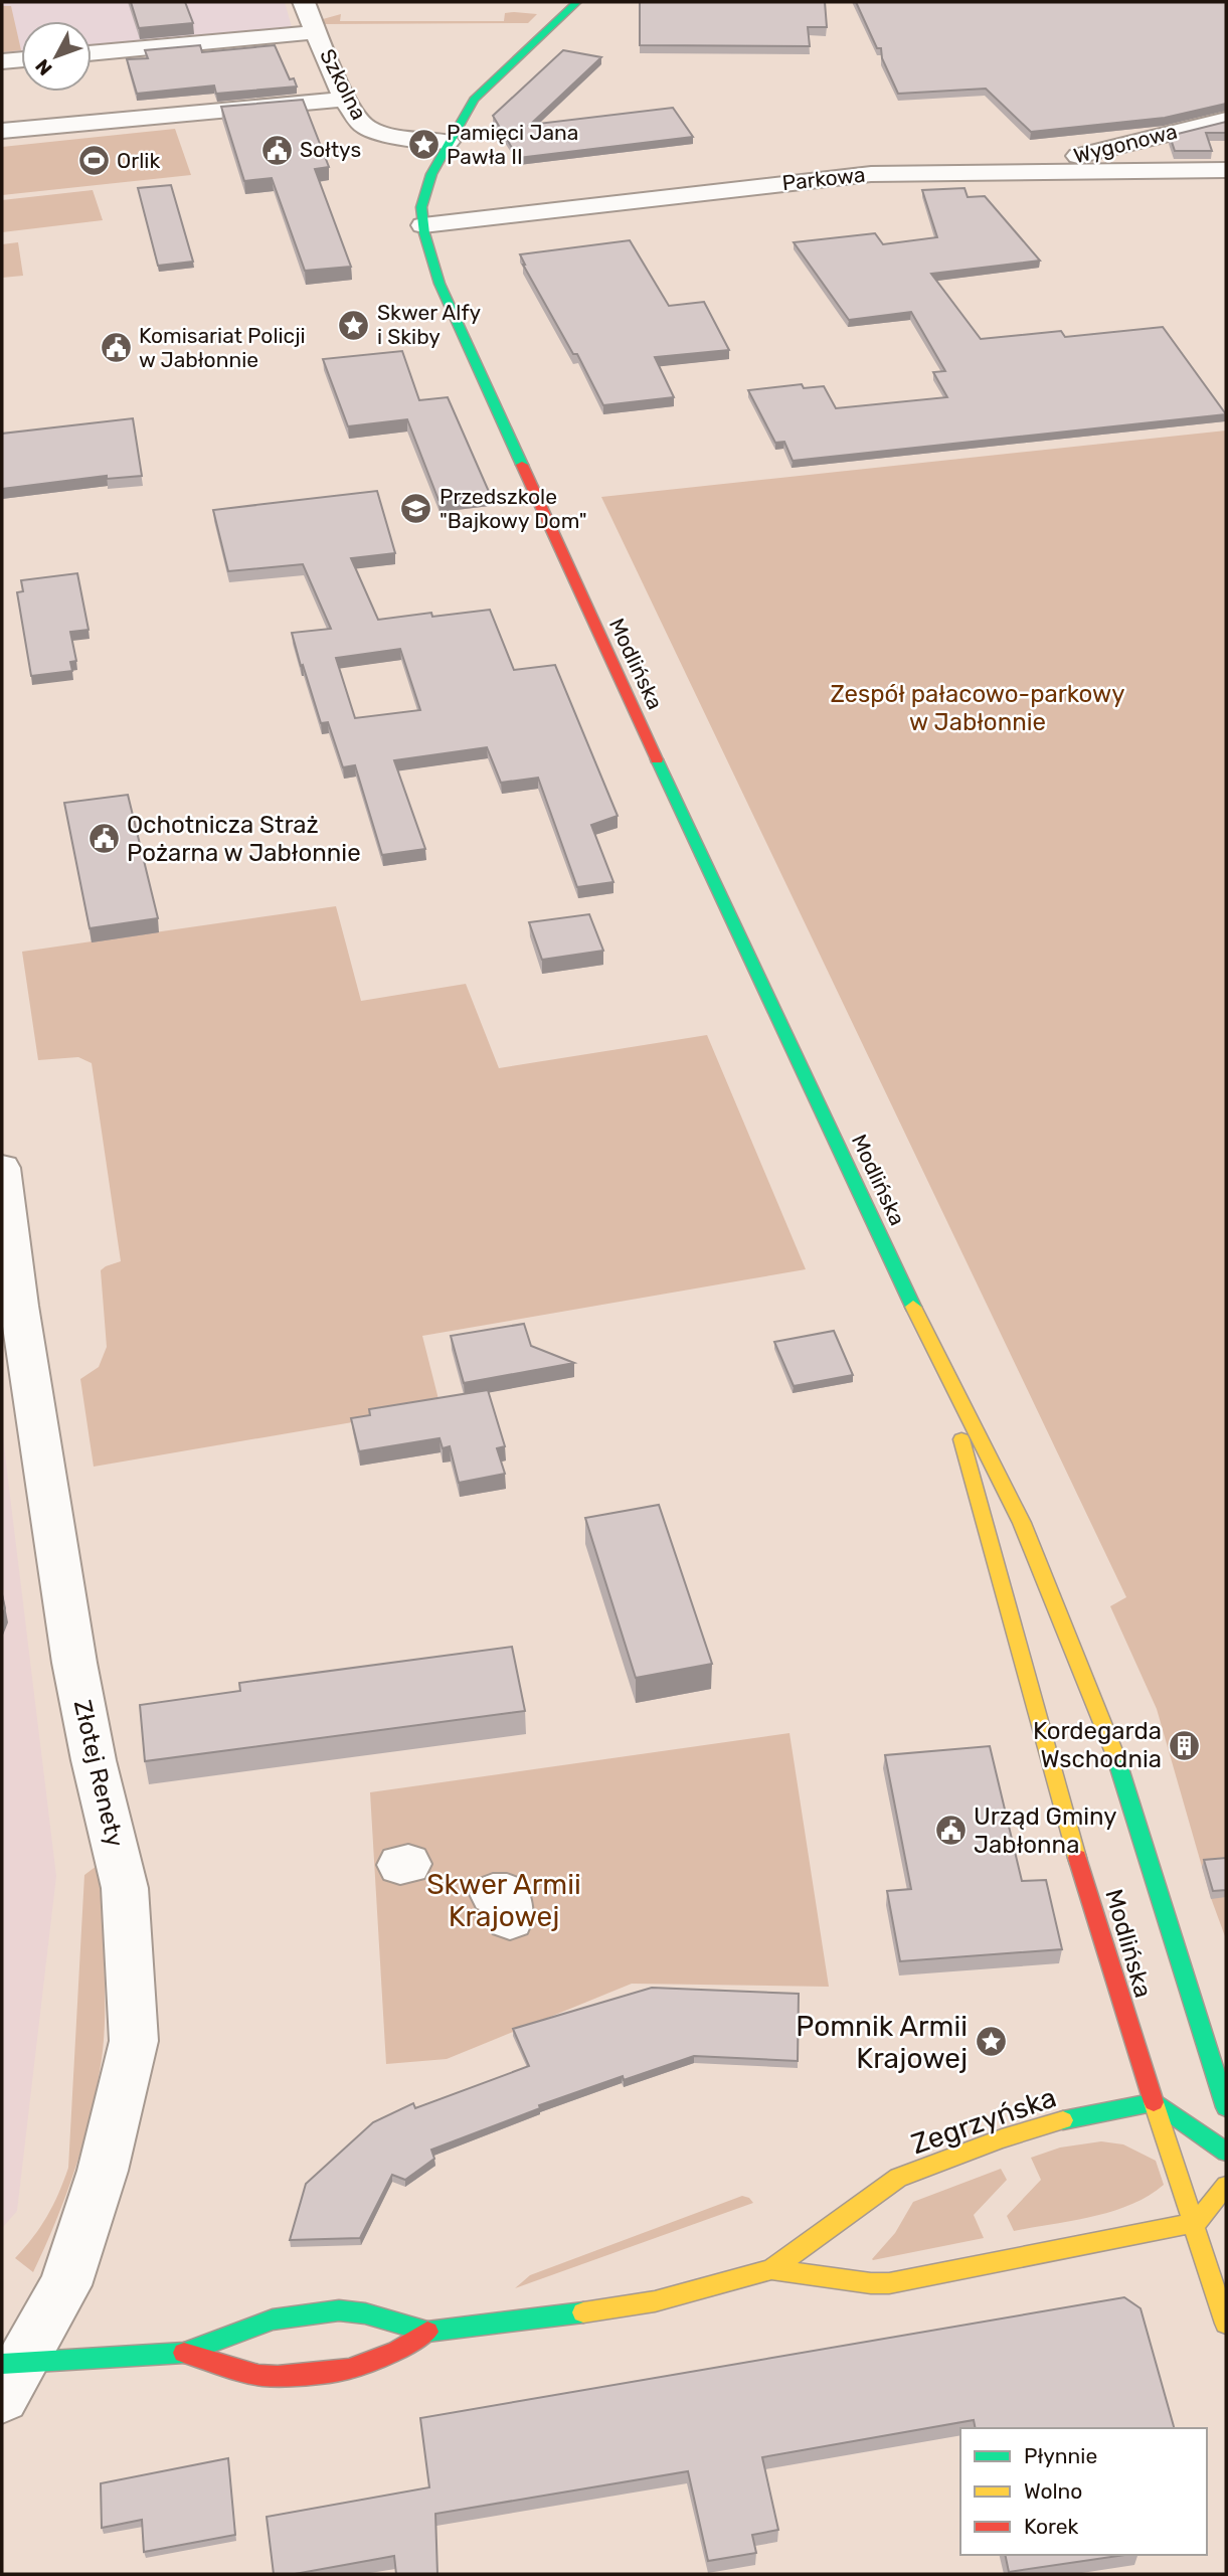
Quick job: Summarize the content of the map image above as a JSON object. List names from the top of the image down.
{
  "streets": {
    "main road": ["Modlińska", "Zegrzyńska"],
    "street": [
      "Szkolna",
      "Wygonowa",
      "Parkowa",
      "Złotej Renety"
    ]
  },
  "crossings": [
    ["Szkolna", "Modlińska"],
    ["Wygonowa", "Parkowa"],
    ["Parkowa", "Modlińska"],
    ["Modlińska", "Zegrzyńska"],
    ["Złotej Renety", "Zegrzyńska"]
  ],
  "parks": ["Zespół pałacowo-parkowy w Jabłonnie", "Skwer Armii Krajowej"],
  "places": {
    "place": ["Pamięci Jana Pawła II", "Skwer Alfy i Skiby", "Pomnik Armii Krajowej"],
    "public building": [
      "Sołtys",
      "Komisariat Policji w Jabłonnie",
      "Ochotnicza Straż Pożarna w Jabłonnie",
      "Urząd Gminy Jabłonna"
    ],
    "sports": ["Orlik"],
    "school or university": ["Przedszkole \"Bajkowy Dom\""],
    "building": ["Kordegarda Wschodnia"]
  },
  "legend": ["Płynnie", "Wolno", "Korek"],
  "north": "bottom left"
}
